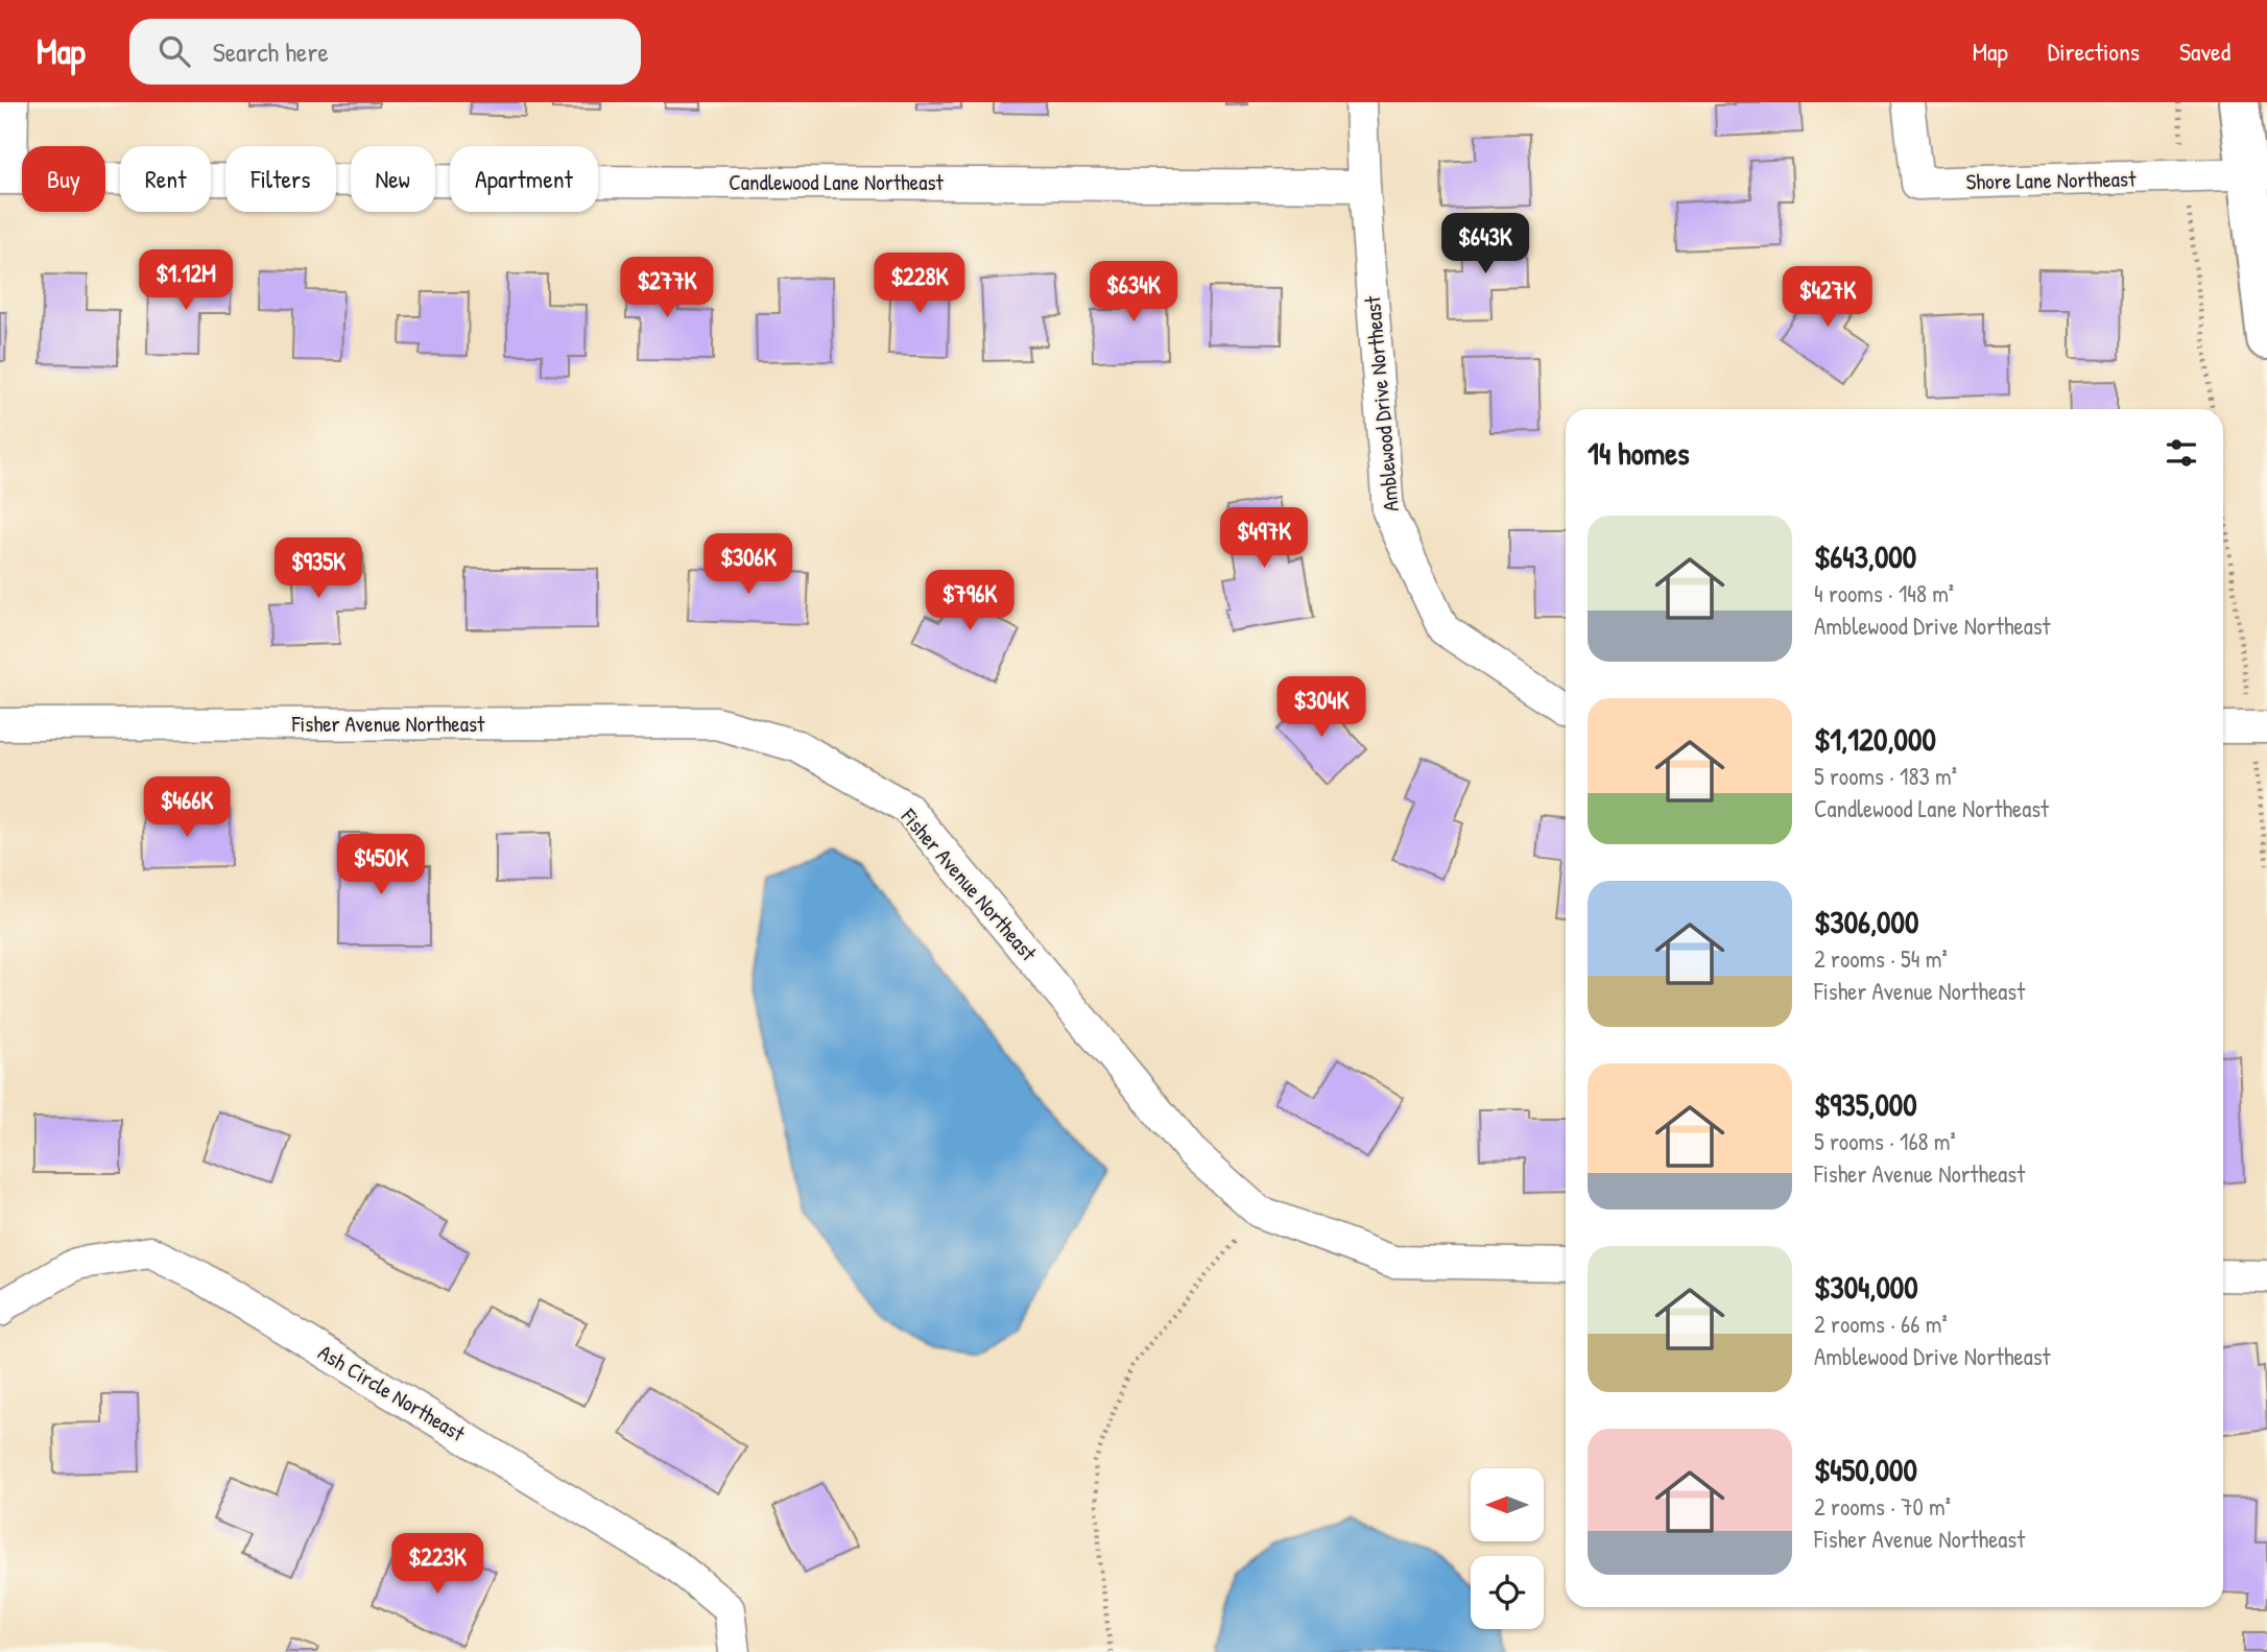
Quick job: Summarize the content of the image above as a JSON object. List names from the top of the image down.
{
  "streets": {
    "street": [
      "Shore Lane Northeast",
      "Candlewood Lane Northeast",
      "Amblewood Drive Northeast",
      "Fisher Avenue Northeast",
      "Ash Circle Northeast"
    ]
  },
  "crossings": [
    ["Candlewood Lane Northeast", "Amblewood Drive Northeast"]
  ],
  "north": "left",
  "page": {
    "header": "Map",
    "search": "Search here",
    "nav": ["Map", "Directions", "Saved"],
    "chip": [
      "Buy",
      "Rent",
      "Filters",
      "New",
      "Apartment"
    ],
    "price": [
      "$643K",
      "$1.12M",
      "$228K",
      "$277K",
      "$634K",
      "$427K",
      "$497K",
      "$306K",
      "$935K",
      "$796K",
      "$304K",
      "$466K",
      "$450K",
      "$223K"
    ],
    "heading": "14 homes",
    "list": [
      {
        "name": "$643,000",
        "note": "4 rooms · 148 m² · Amblewood Drive Northeast"
      },
      {
        "name": "$1,120,000",
        "note": "5 rooms · 183 m² · Candlewood Lane Northeast"
      },
      {
        "name": "$306,000",
        "note": "2 rooms · 54 m² · Fisher Avenue Northeast"
      },
      {
        "name": "$935,000",
        "note": "5 rooms · 168 m² · Fisher Avenue Northeast"
      },
      {
        "name": "$304,000",
        "note": "2 rooms · 66 m² · Amblewood Drive Northeast"
      },
      {
        "name": "$450,000",
        "note": "2 rooms · 70 m² · Fisher Avenue Northeast"
      }
    ]
  }
}
